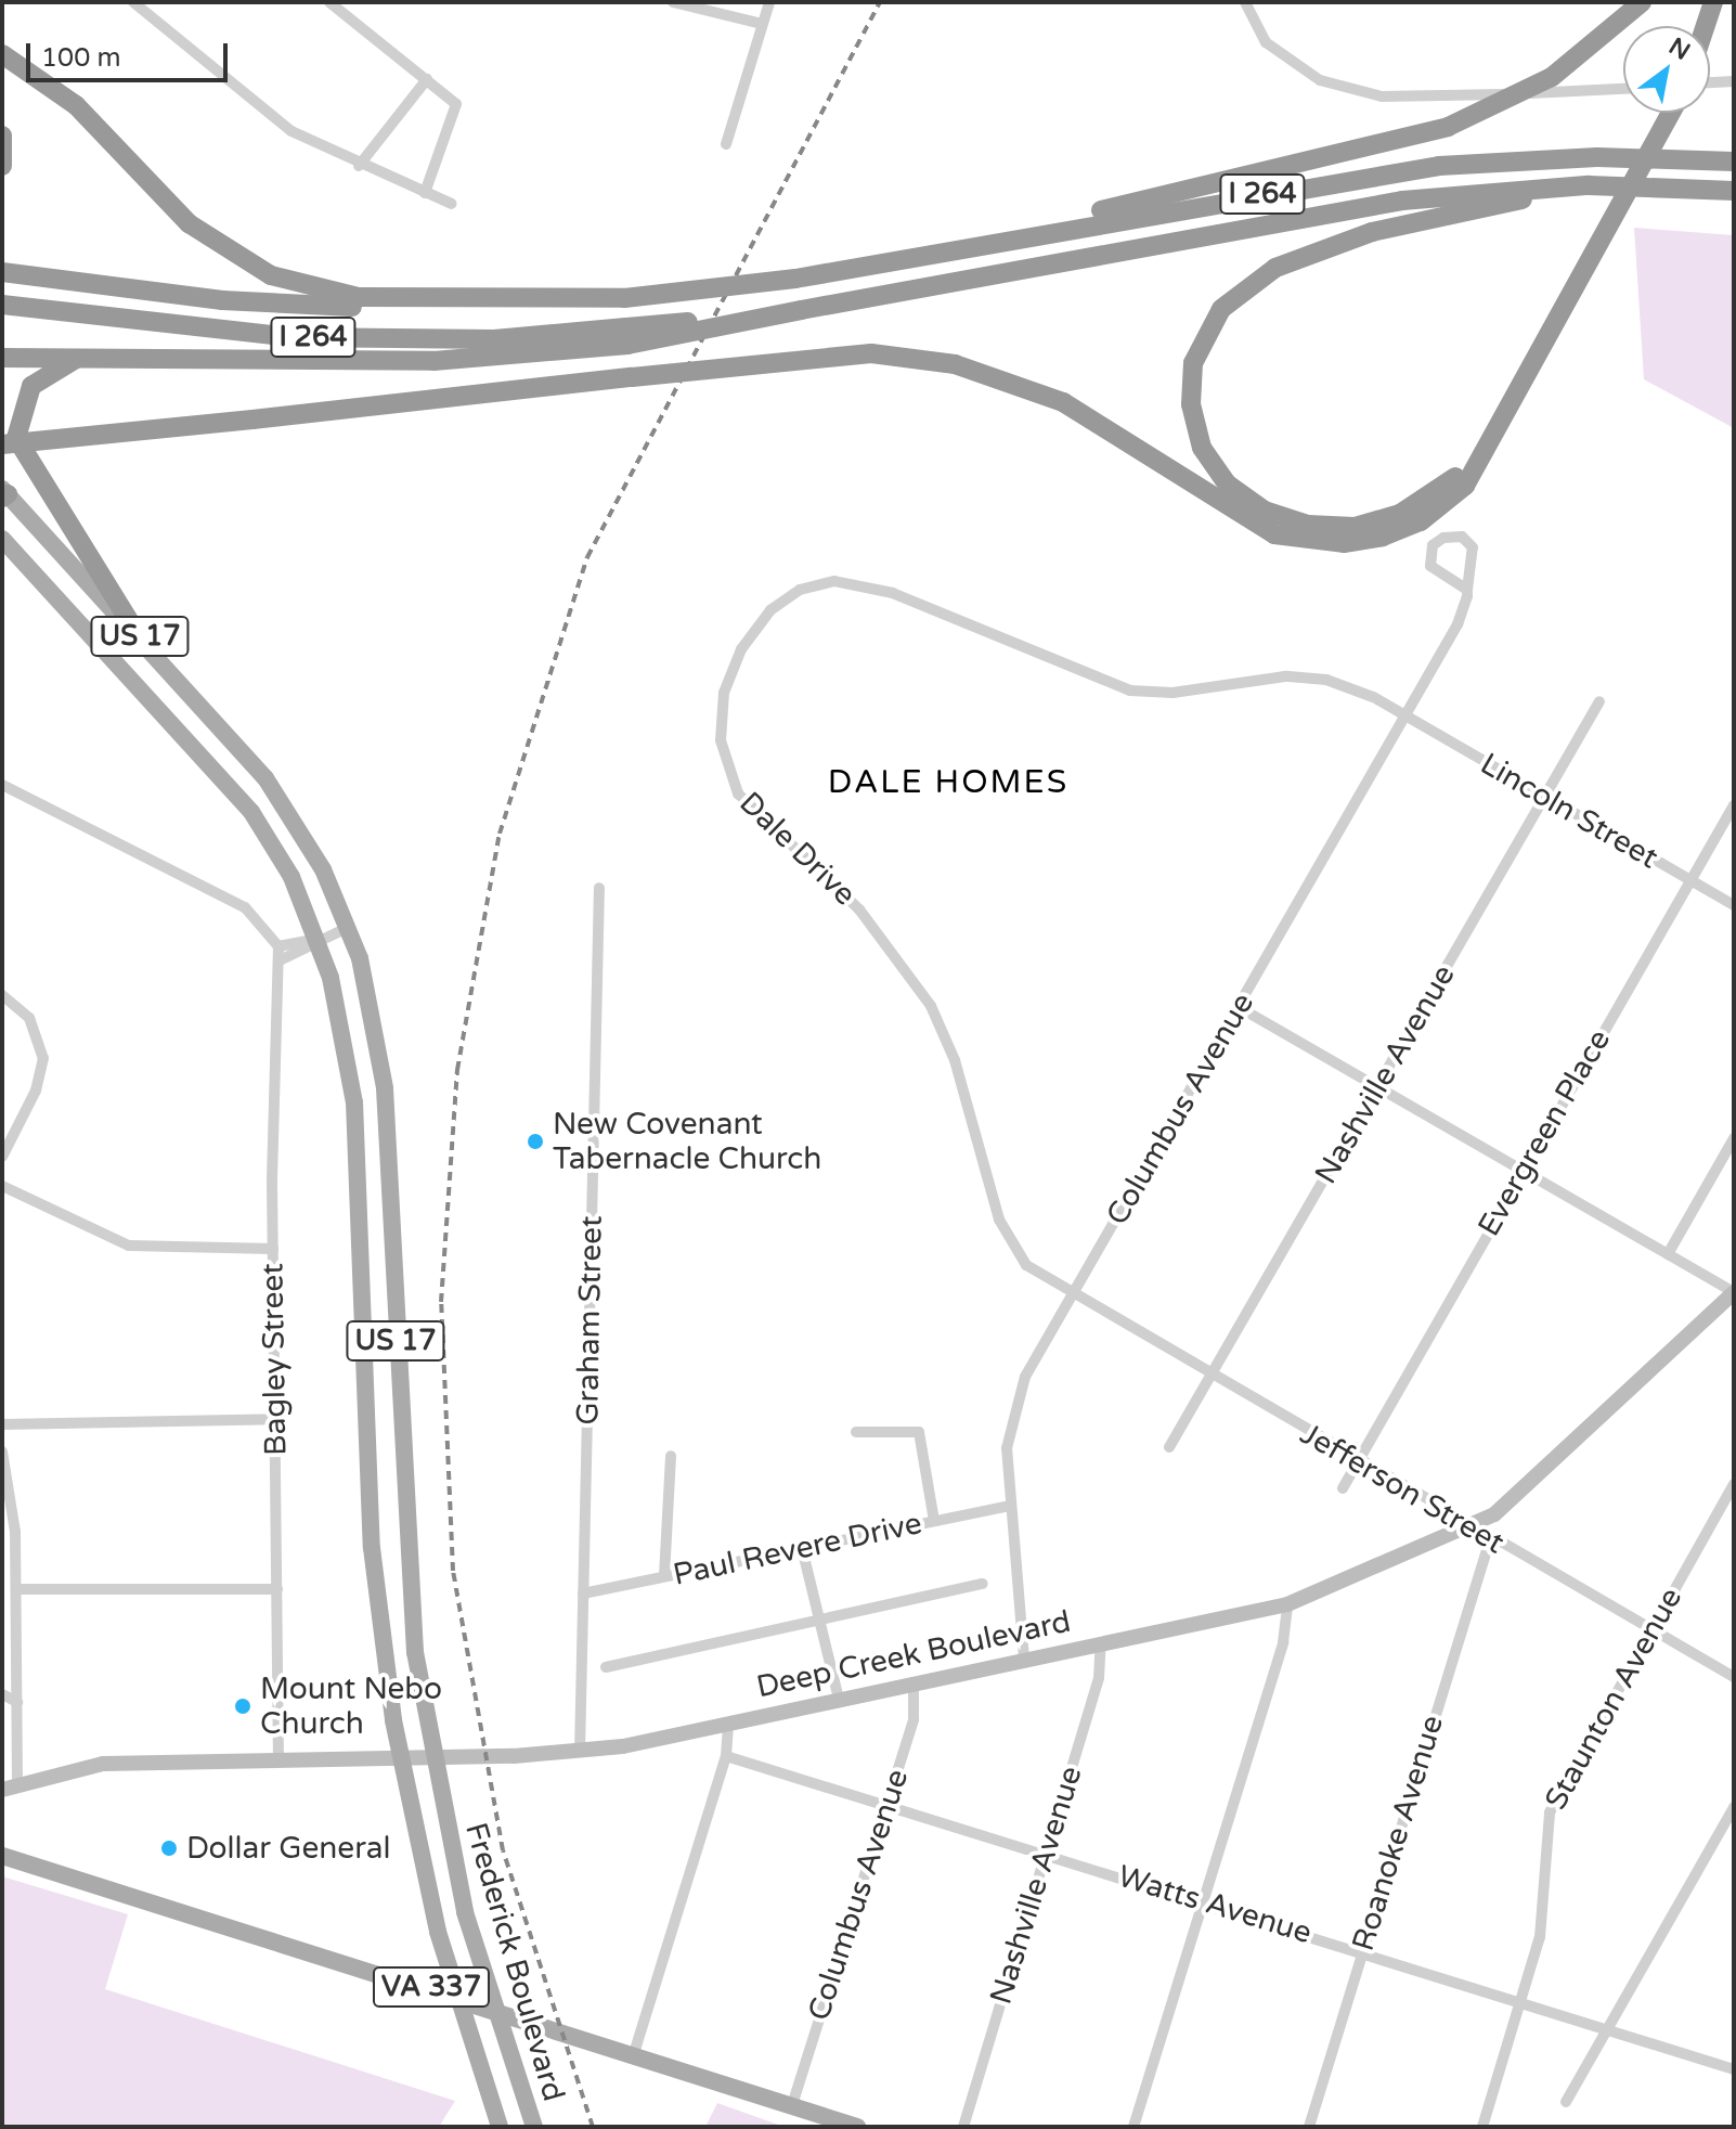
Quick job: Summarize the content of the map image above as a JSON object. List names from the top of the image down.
{
  "streets": {
    "highway": ["I 264"],
    "main road": ["US 17", "Frederick Boulevard", "VA 337"],
    "street": [
      "Lincoln Street",
      "Dale Drive",
      "Nashville Avenue",
      "Columbus Avenue",
      "Evergreen Place",
      "Graham Street",
      "Bagley Street",
      "Jefferson Street",
      "Paul Revere Drive",
      "Deep Creek Boulevard",
      "Staunton Avenue",
      "Roanoke Avenue",
      "Watts Avenue"
    ]
  },
  "crossings": [
    ["Lincoln Street", "Dale Drive"],
    ["Lincoln Street", "Nashville Avenue"],
    ["Lincoln Street", "Columbus Avenue"],
    ["Lincoln Street", "Evergreen Place"],
    ["Dale Drive", "Columbus Avenue"],
    ["Dale Drive", "Jefferson Street"],
    ["Nashville Avenue", "Jefferson Street"],
    ["Nashville Avenue", "Deep Creek Boulevard"],
    ["Nashville Avenue", "Watts Avenue"],
    ["Columbus Avenue", "Jefferson Street"],
    ["Columbus Avenue", "Paul Revere Drive"],
    ["Columbus Avenue", "Deep Creek Boulevard"],
    ["Columbus Avenue", "Watts Avenue"],
    ["Columbus Avenue", "VA 337"],
    ["Evergreen Place", "Jefferson Street"],
    ["Graham Street", "Paul Revere Drive"],
    ["Graham Street", "Deep Creek Boulevard"],
    ["Bagley Street", "Deep Creek Boulevard"],
    ["Jefferson Street", "Deep Creek Boulevard"],
    ["Jefferson Street", "Staunton Avenue"],
    ["Jefferson Street", "Roanoke Avenue"],
    ["Deep Creek Boulevard", "Frederick Boulevard"],
    ["Staunton Avenue", "Watts Avenue"],
    ["Roanoke Avenue", "Watts Avenue"],
    ["Frederick Boulevard", "VA 337"]
  ],
  "districts": ["DALE HOMES"],
  "places": ["New Covenant Tabernacle Church", "Mount Nebo Church", "Dollar General"],
  "scale_bar": "100 m",
  "north": "top right"
}
